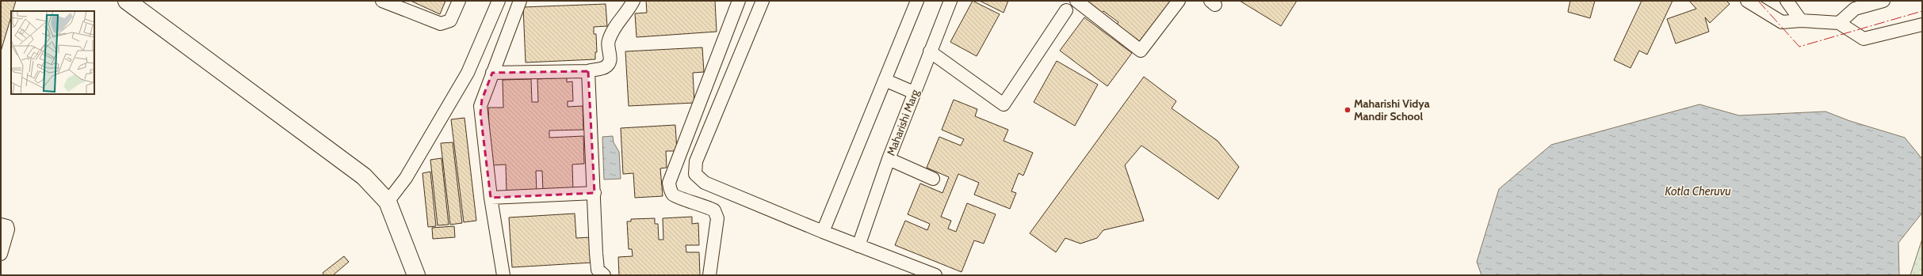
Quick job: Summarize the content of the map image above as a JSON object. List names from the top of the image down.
{
  "streets": {
    "street": ["Maharishi Marg"]
  },
  "water": ["Kotla Cheruvu"],
  "places": ["Maharishi Vidya Mandir School"]
}
